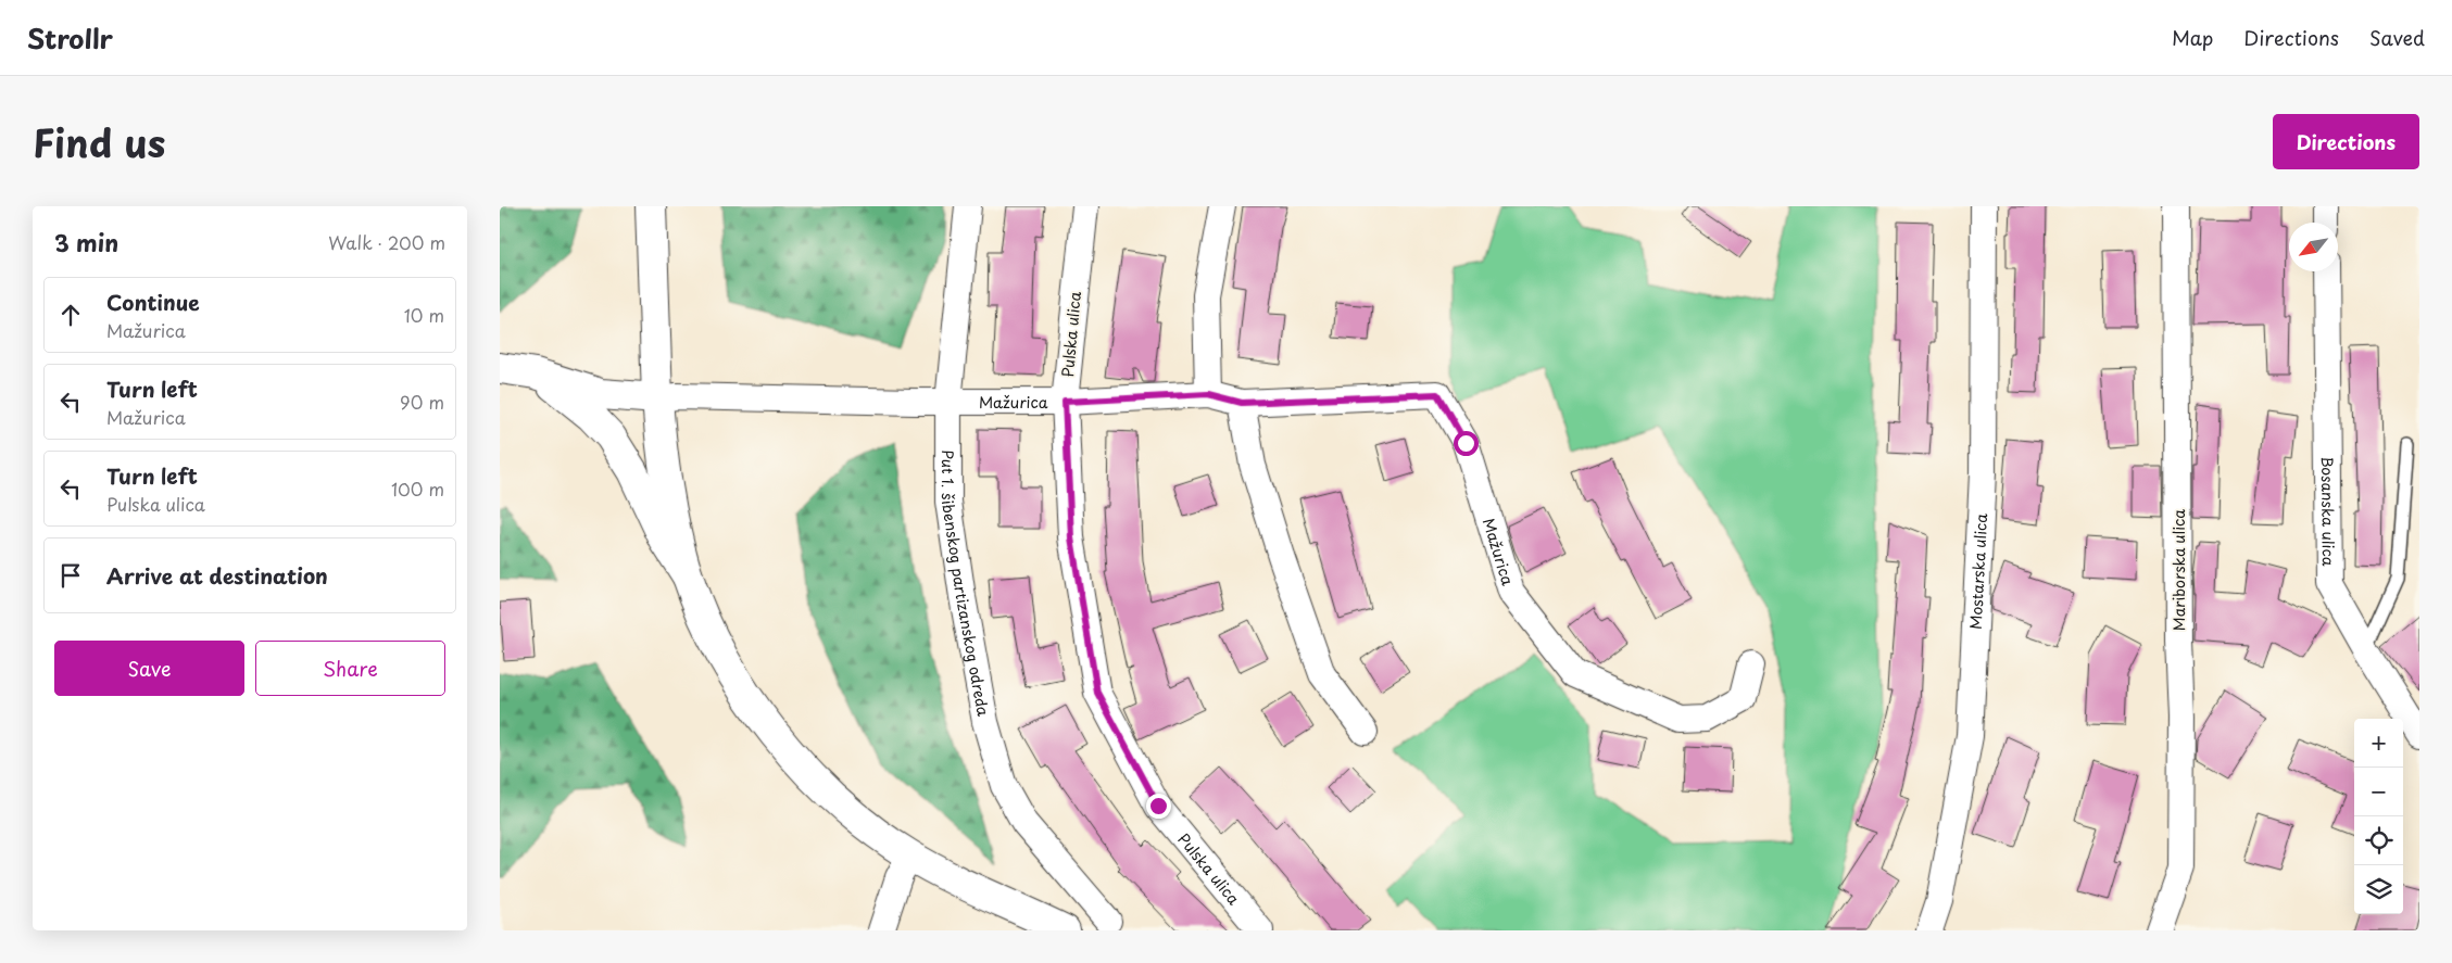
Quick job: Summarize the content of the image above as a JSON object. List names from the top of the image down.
{
  "streets": {
    "street": [
      "Pulska ulica",
      "Mažurica",
      "Bosanska ulica",
      "Mariborska ulica",
      "Mostarska ulica",
      "Put 1. šibenskog partizanskog odreda"
    ]
  },
  "crossings": [
    ["Pulska ulica", "Mažurica"],
    ["Mažurica", "Put 1. šibenskog partizanskog odreda"]
  ],
  "north": "bottom left",
  "page": {
    "header": "Strollr",
    "nav": ["Map", "Directions", "Saved"],
    "title": "Find us",
    "buttons": [
      "Directions",
      ["Save", "Share"]
    ],
    "heading": ["3 min", "Walk · 200 m"],
    "list": [
      ["Continue", "Mažurica", "10 m"],
      ["Turn left", "Mažurica", "90 m"],
      ["Turn left", "Pulska ulica", "100 m"],
      "Arrive at destination"
    ],
    "map_buttons": ["+", "−"]
  }
}
